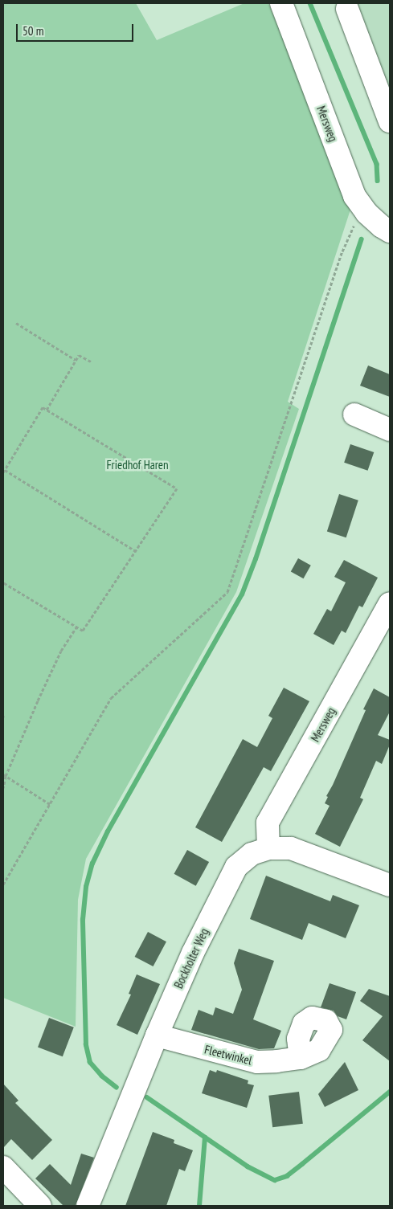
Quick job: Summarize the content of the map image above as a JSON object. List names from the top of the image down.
{
  "streets": {
    "street": ["Mersweg", "Bockholter Weg", "Fleetwinkel"]
  },
  "crossings": [
    ["Mersweg", "Bockholter Weg"],
    ["Bockholter Weg", "Fleetwinkel"]
  ],
  "parks": ["Friedhof Haren"],
  "scale_bar": "50 m"
}
